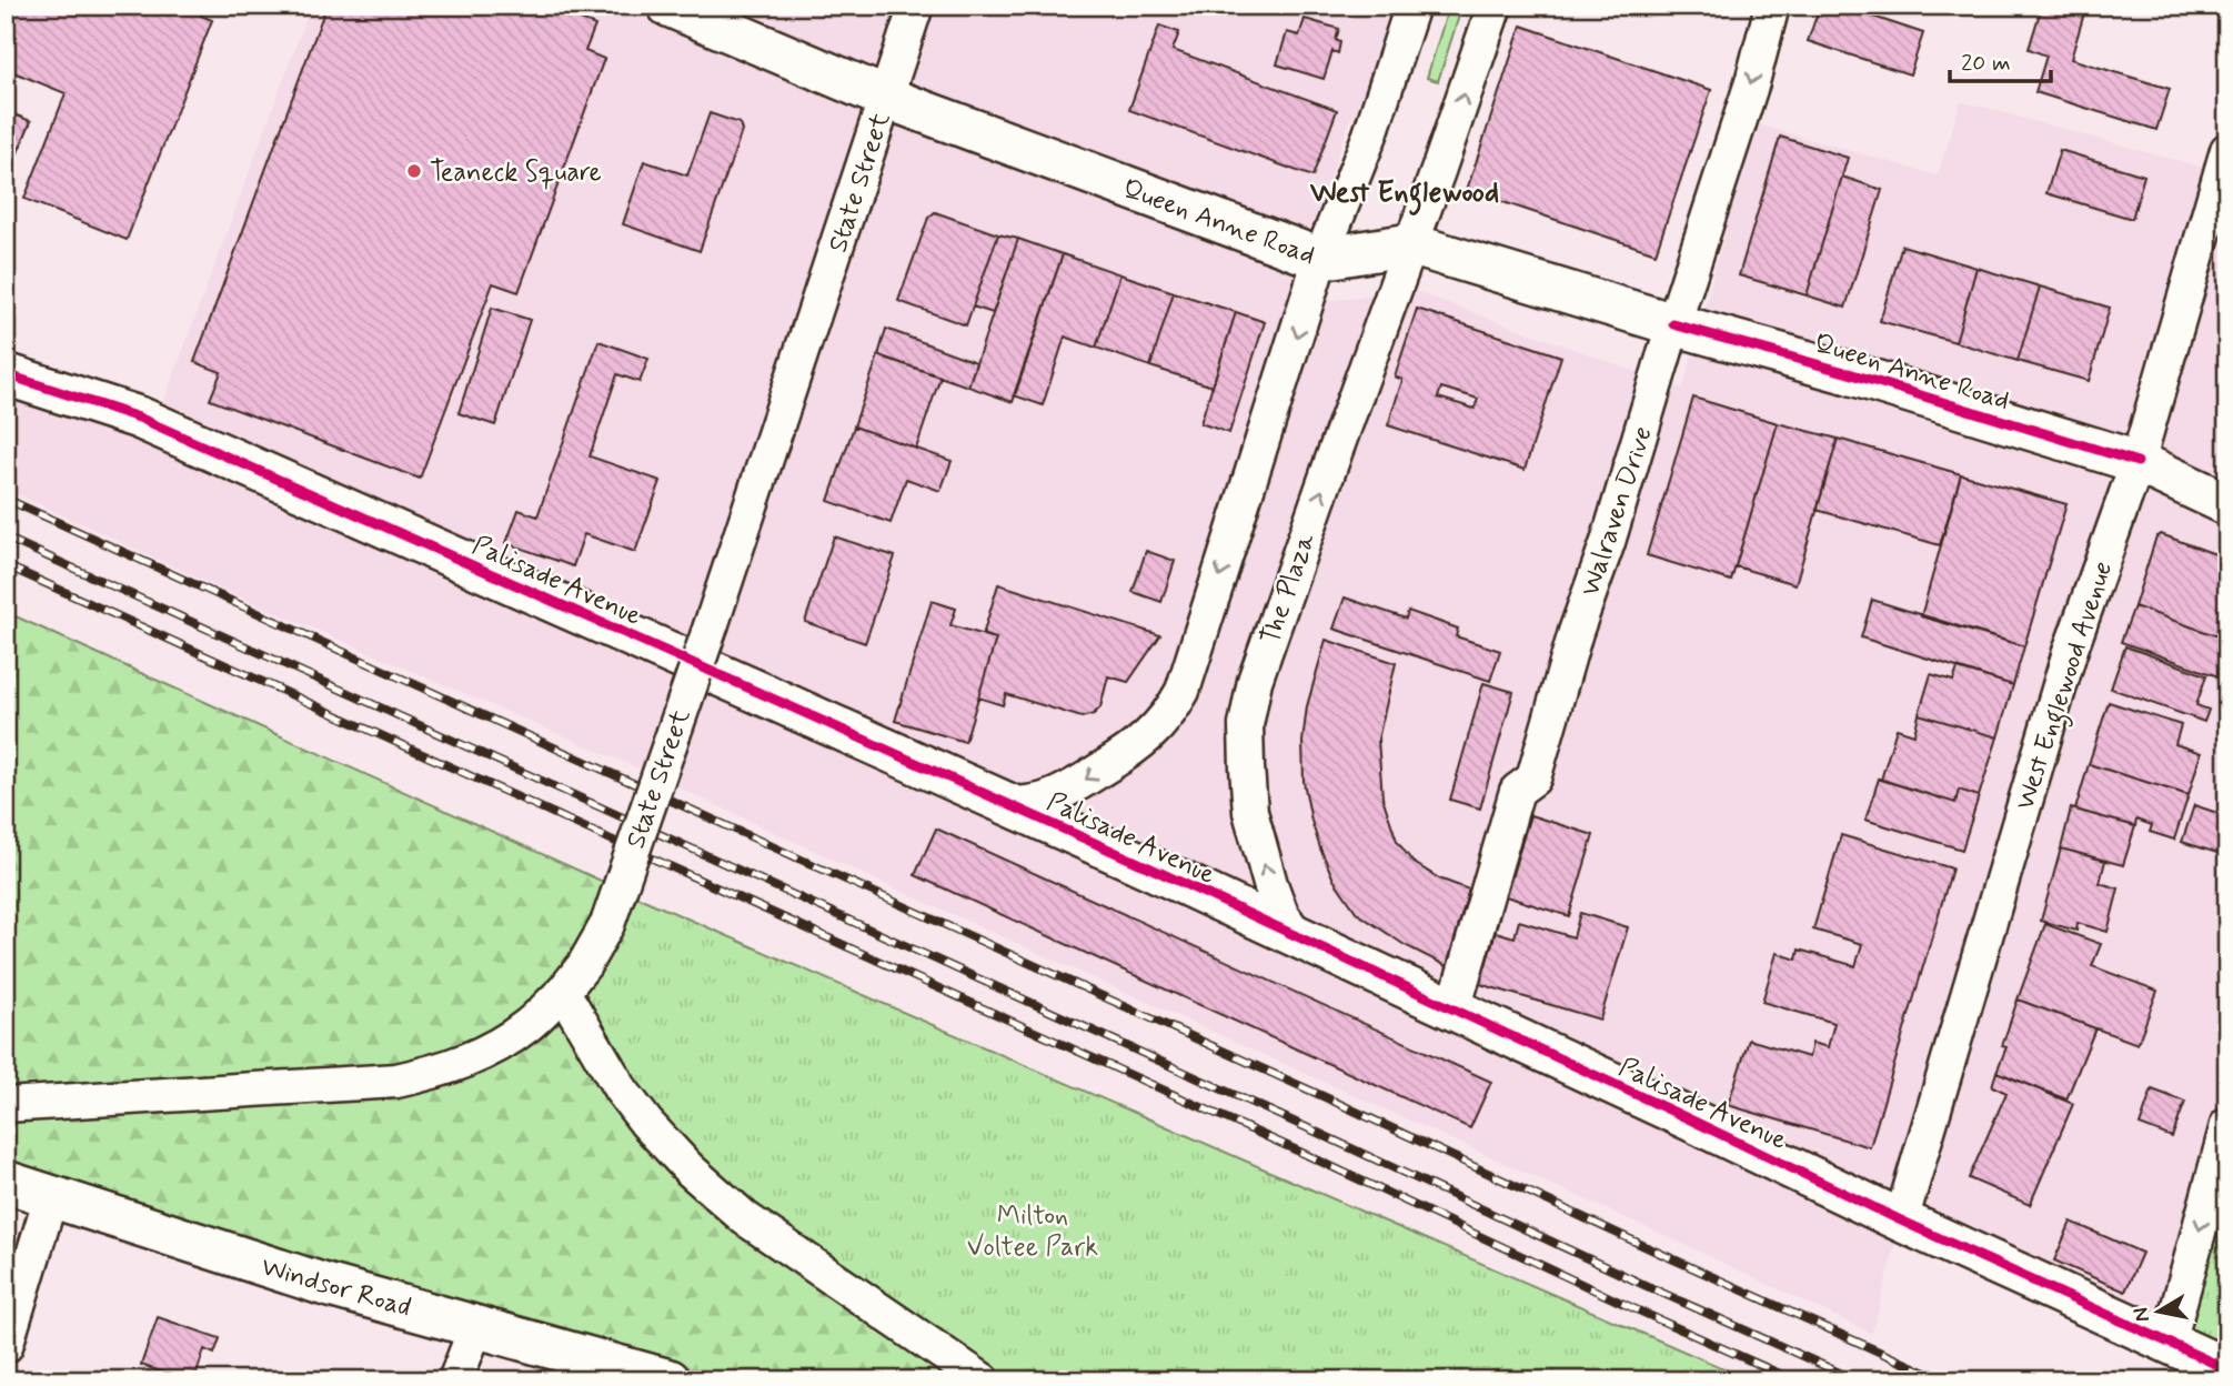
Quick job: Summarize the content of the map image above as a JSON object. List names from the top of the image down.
{
  "streets": {
    "street": [
      "State Street",
      "Queen Anne Road",
      "Walraven Drive",
      "Palisade Avenue",
      "The Plaza",
      "West Englewood Avenue",
      "Windsor Road"
    ]
  },
  "crossings": [
    ["State Street", "Queen Anne Road"],
    ["Queen Anne Road", "Walraven Drive"],
    ["Queen Anne Road", "The Plaza"],
    ["Queen Anne Road", "West Englewood Avenue"],
    ["Walraven Drive", "Palisade Avenue"],
    ["Palisade Avenue", "The Plaza"],
    ["Palisade Avenue", "West Englewood Avenue"]
  ],
  "one_way": ["The Plaza"],
  "districts": ["West Englewood"],
  "parks": ["Milton Voltee Park"],
  "places": ["Teaneck Square"],
  "scale_bar": "20 m",
  "north": "left"
}
